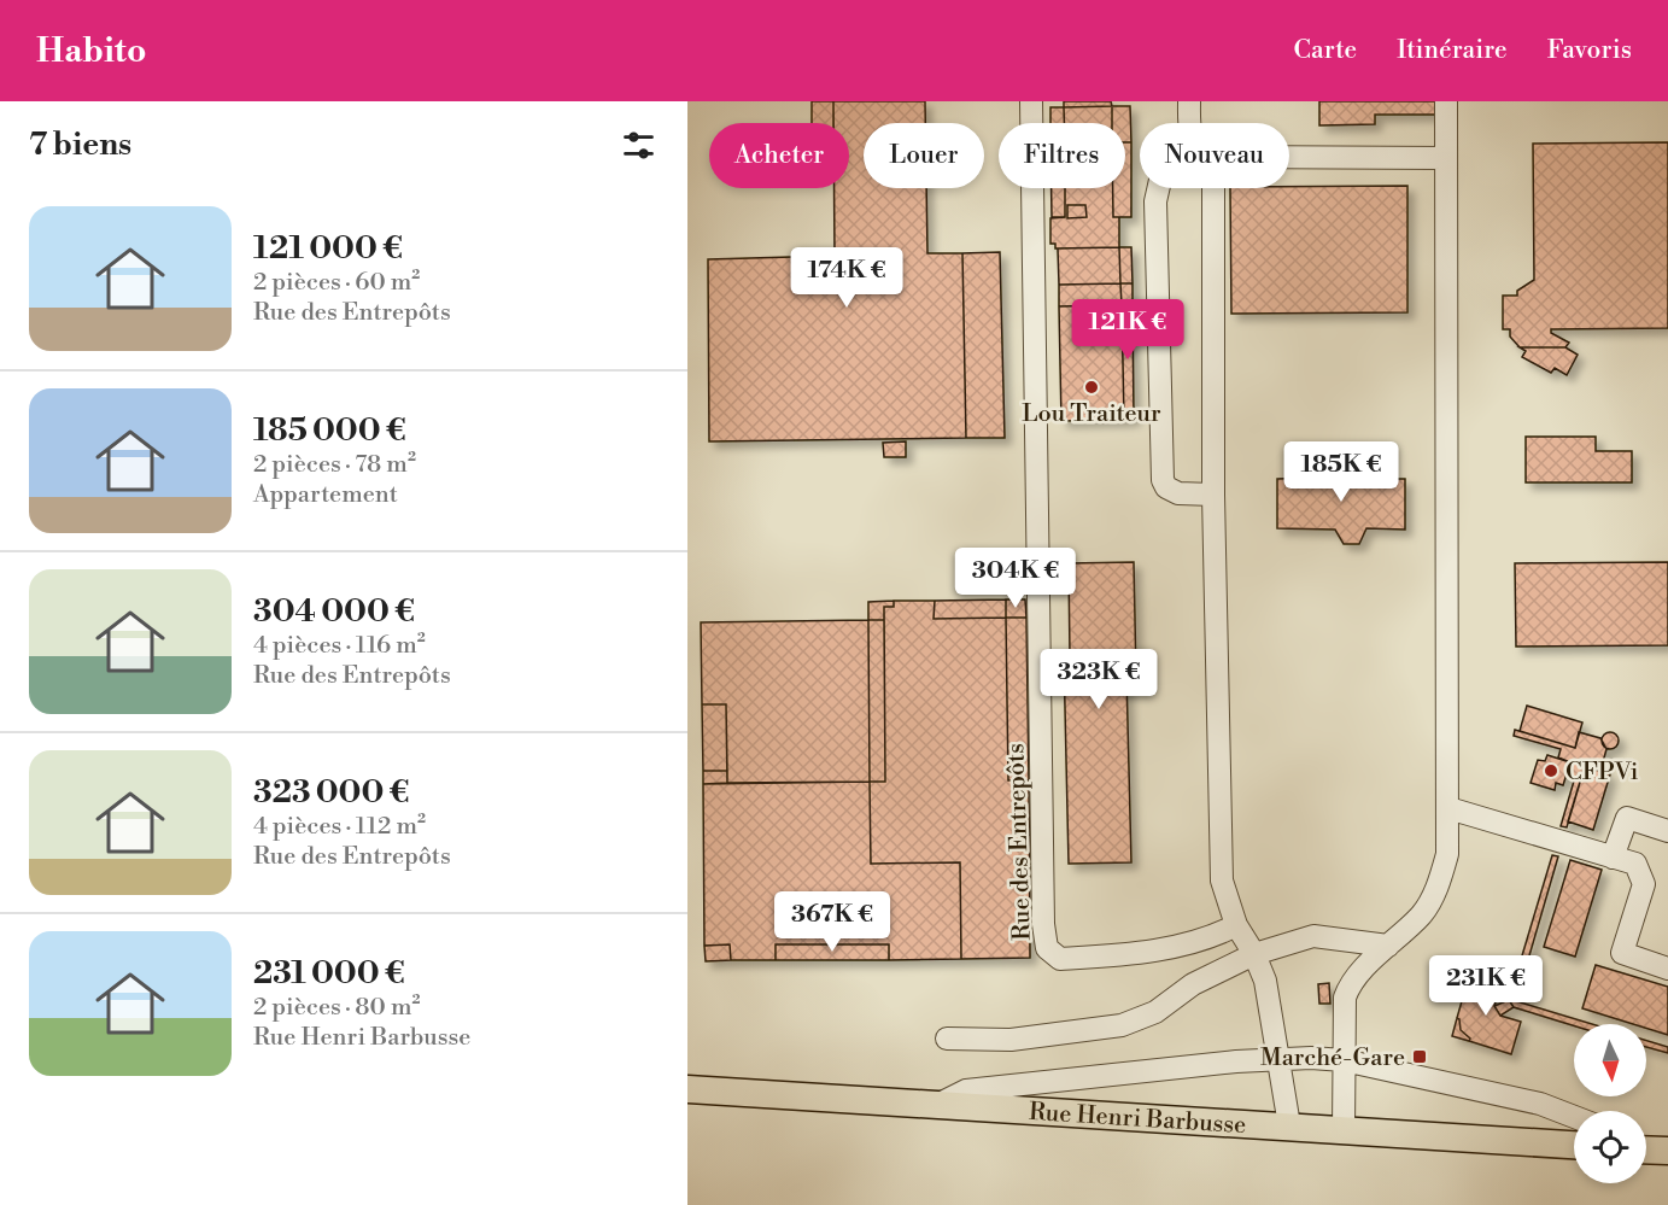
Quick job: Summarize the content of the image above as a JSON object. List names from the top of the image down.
{
  "streets": {
    "main road": ["Rue Henri Barbusse"],
    "street": ["Rue des Entrepôts"]
  },
  "places": {
    "other": ["Lou Traiteur", "CFPVi"],
    "transit": ["Marché-Gare"]
  },
  "north": "bottom",
  "page": {
    "header": "Habito",
    "nav": ["Carte", "Itinéraire", "Favoris"],
    "heading": "7 biens",
    "chip": [
      "Acheter",
      "Louer",
      "Filtres",
      "Nouveau"
    ],
    "list": [
      {
        "name": "121 000 €",
        "note": "2 pièces · 60 m² · Rue des Entrepôts"
      },
      {
        "name": "185 000 €",
        "note": "2 pièces · 78 m² · Appartement"
      },
      {
        "name": "304 000 €",
        "note": "4 pièces · 116 m² · Rue des Entrepôts"
      },
      {
        "name": "323 000 €",
        "note": "4 pièces · 112 m² · Rue des Entrepôts"
      },
      {
        "name": "231 000 €",
        "note": "2 pièces · 80 m² · Rue Henri Barbusse"
      }
    ],
    "price": [
      "174K €",
      "121K €",
      "185K €",
      "304K €",
      "323K €",
      "367K €",
      "231K €"
    ]
  }
}
